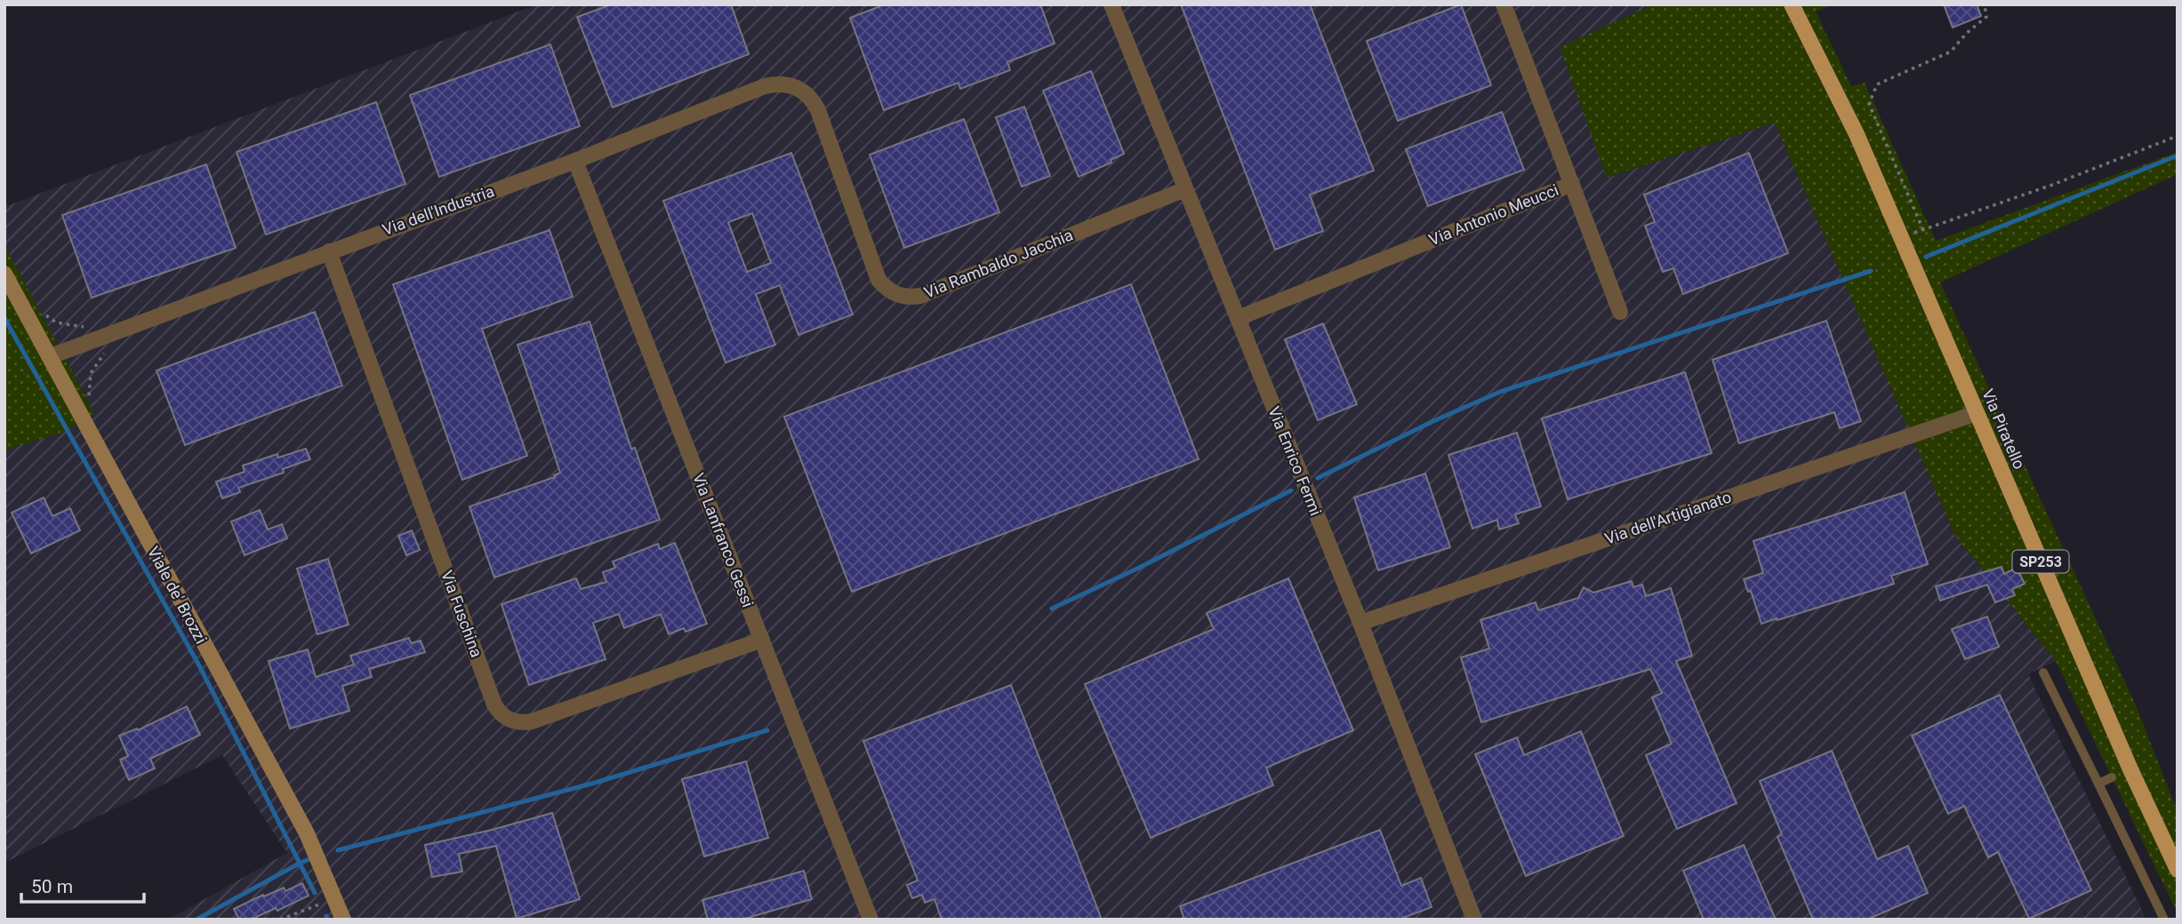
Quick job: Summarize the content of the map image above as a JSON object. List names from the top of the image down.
{
  "streets": {
    "main road": ["Via Piratello", "SP253"],
    "street": [
      "Via dell'Industria",
      "Via Antonio Meucci",
      "Via Rambaldo Jacchia",
      "Via Enrico Fermi",
      "Via dell'Artigianato",
      "Via Lanfranco Gessi",
      "Viale de' Brozzi",
      "Via Fuschina"
    ]
  },
  "crossings": [
    ["Via dell'Industria", "Via Rambaldo Jacchia"],
    ["Via dell'Industria", "Via Lanfranco Gessi"],
    ["Via dell'Industria", "Viale de' Brozzi"],
    ["Via dell'Industria", "Via Fuschina"],
    ["Via Antonio Meucci", "Via Enrico Fermi"],
    ["Via Rambaldo Jacchia", "Via Enrico Fermi"],
    ["Via Piratello", "Via dell'Artigianato"],
    ["Via Enrico Fermi", "Via dell'Artigianato"],
    ["Via Lanfranco Gessi", "Via Fuschina"]
  ],
  "scale_bar": "50 m"
}
